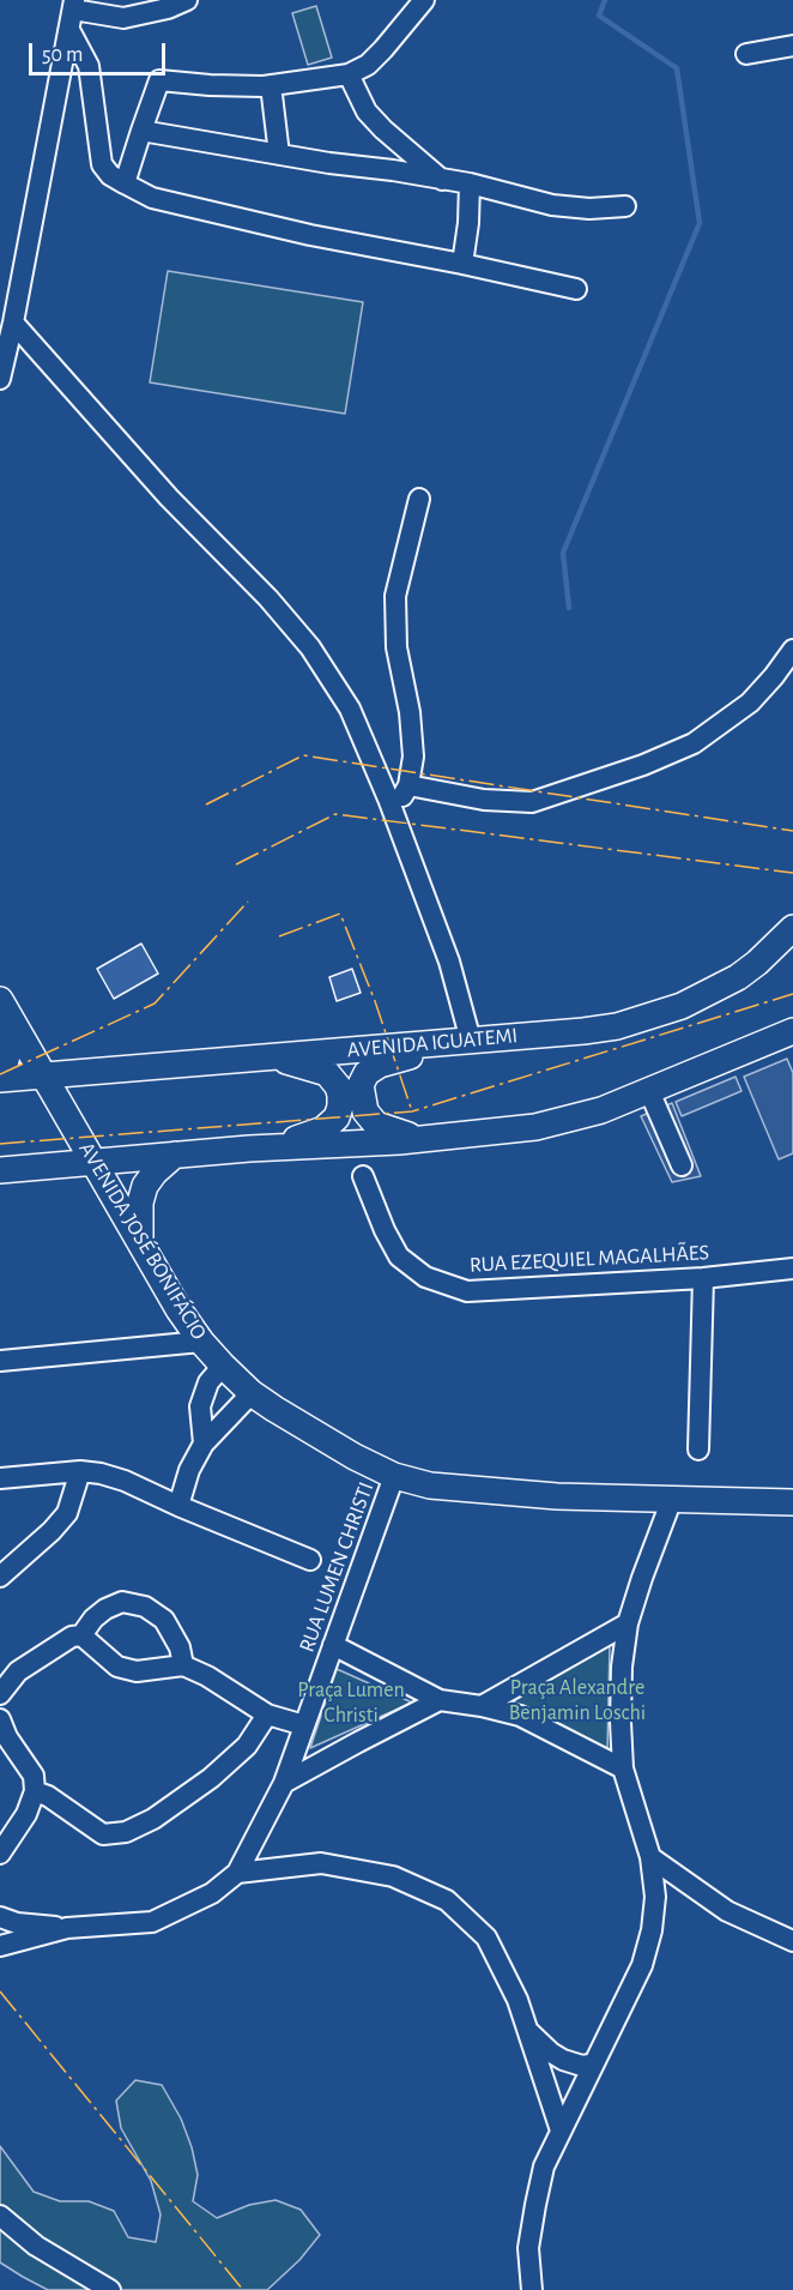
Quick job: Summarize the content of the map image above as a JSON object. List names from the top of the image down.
{
  "streets": {
    "main road": ["AVENIDA IGUATEMI", "AVENIDA JOSÉ BONIFÁCIO"],
    "street": ["RUA EZEQUIEL MAGALHÃES", "RUA LUMEN CHRISTI"]
  },
  "crossings": [
    ["AVENIDA IGUATEMI", "AVENIDA JOSÉ BONIFÁCIO"],
    ["AVENIDA JOSÉ BONIFÁCIO", "RUA LUMEN CHRISTI"]
  ],
  "parks": ["Praça Alexandre Benjamin Loschi", "Praça Lumen Christi"],
  "scale_bar": "50 m"
}
